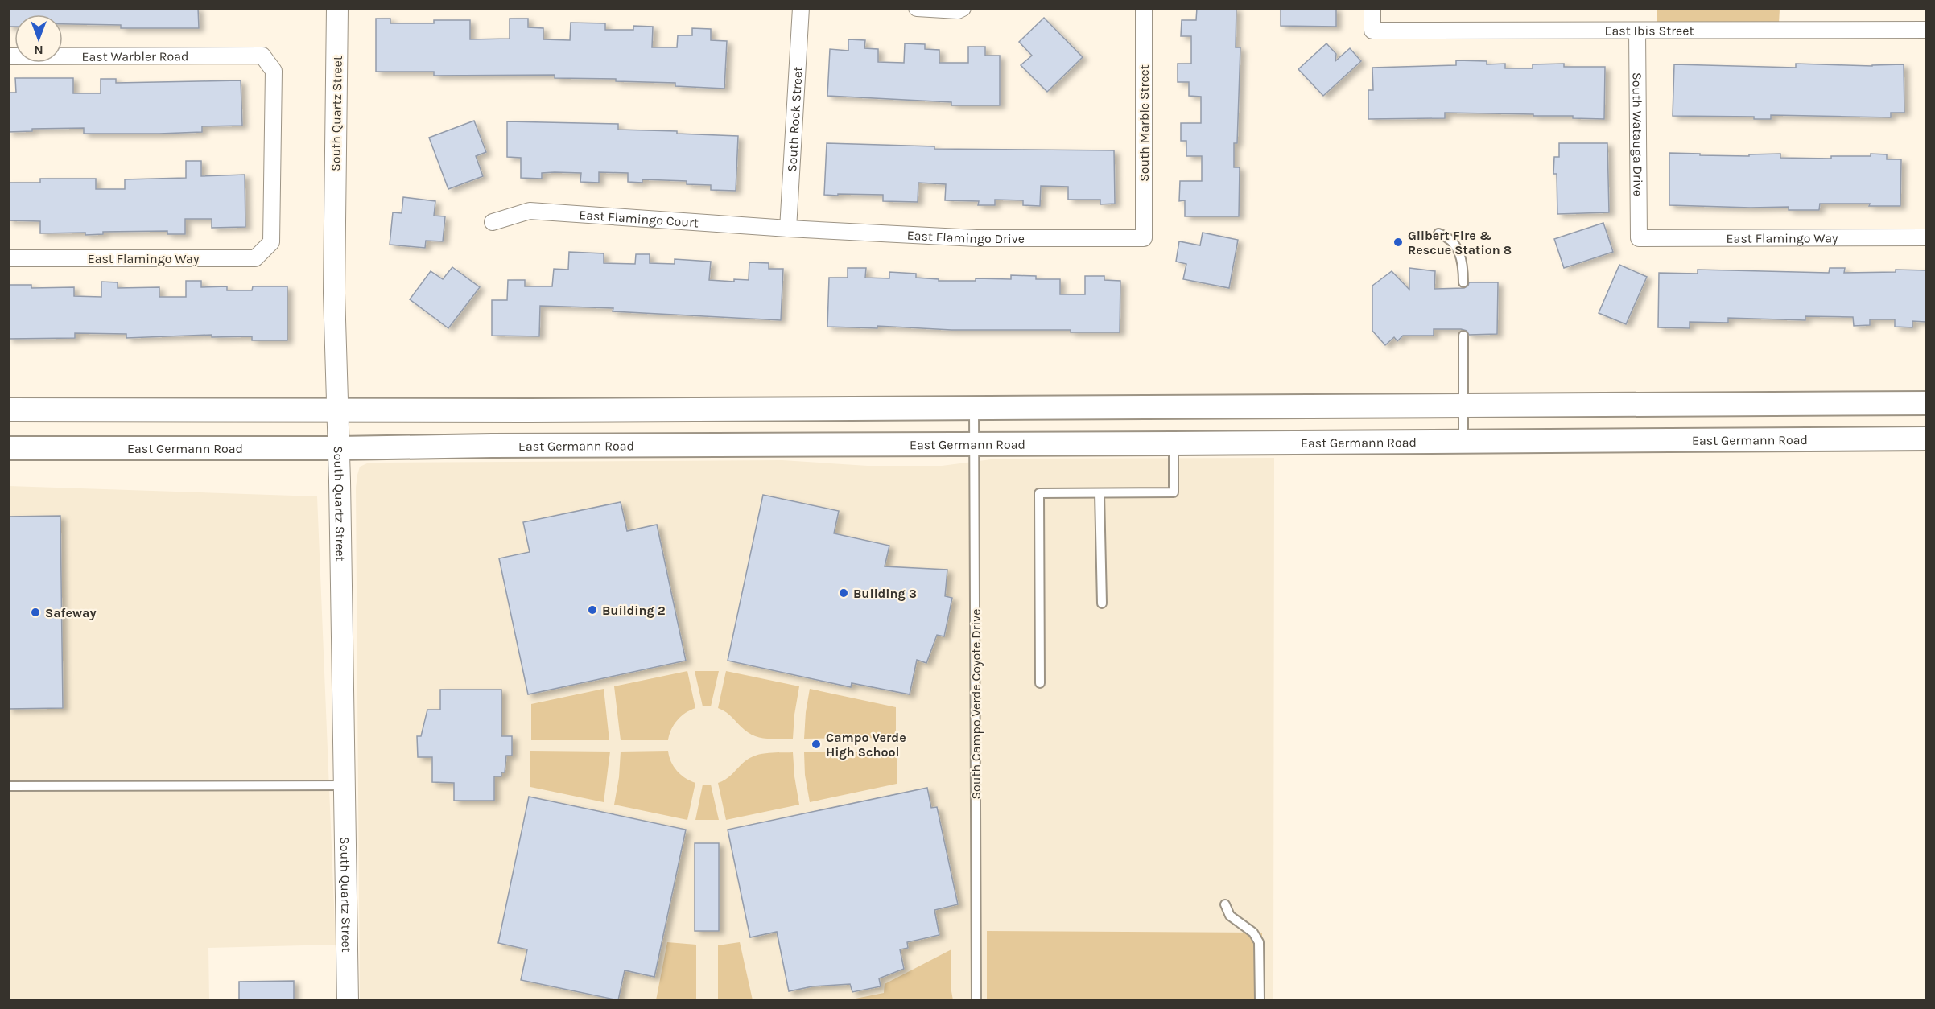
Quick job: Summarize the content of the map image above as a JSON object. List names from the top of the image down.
{
  "streets": {
    "main road": ["East Germann Road"],
    "street": [
      "East Ibis Street",
      "East Warbler Road",
      "South Quartz Street",
      "South Rock Street",
      "South Marble Street",
      "South Watauga Drive",
      "East Flamingo Court",
      "East Flamingo Drive",
      "East Flamingo Way"
    ],
    "lane": ["South Campo Verde Coyote Drive"]
  },
  "crossings": [
    ["East Ibis Street", "South Watauga Drive"],
    ["East Warbler Road", "East Flamingo Way"],
    ["South Quartz Street", "East Germann Road"],
    ["South Rock Street", "East Flamingo Court"],
    ["South Rock Street", "East Flamingo Drive"],
    ["South Marble Street", "East Flamingo Drive"],
    ["South Watauga Drive", "East Flamingo Way"],
    ["East Flamingo Court", "East Flamingo Drive"],
    ["East Germann Road", "South Campo Verde Coyote Drive"]
  ],
  "places": [
    "Gilbert Fire & Rescue Station 8",
    "Building 3",
    "Building 2",
    "Safeway",
    "Campo Verde High School"
  ],
  "north": "bottom"
}
